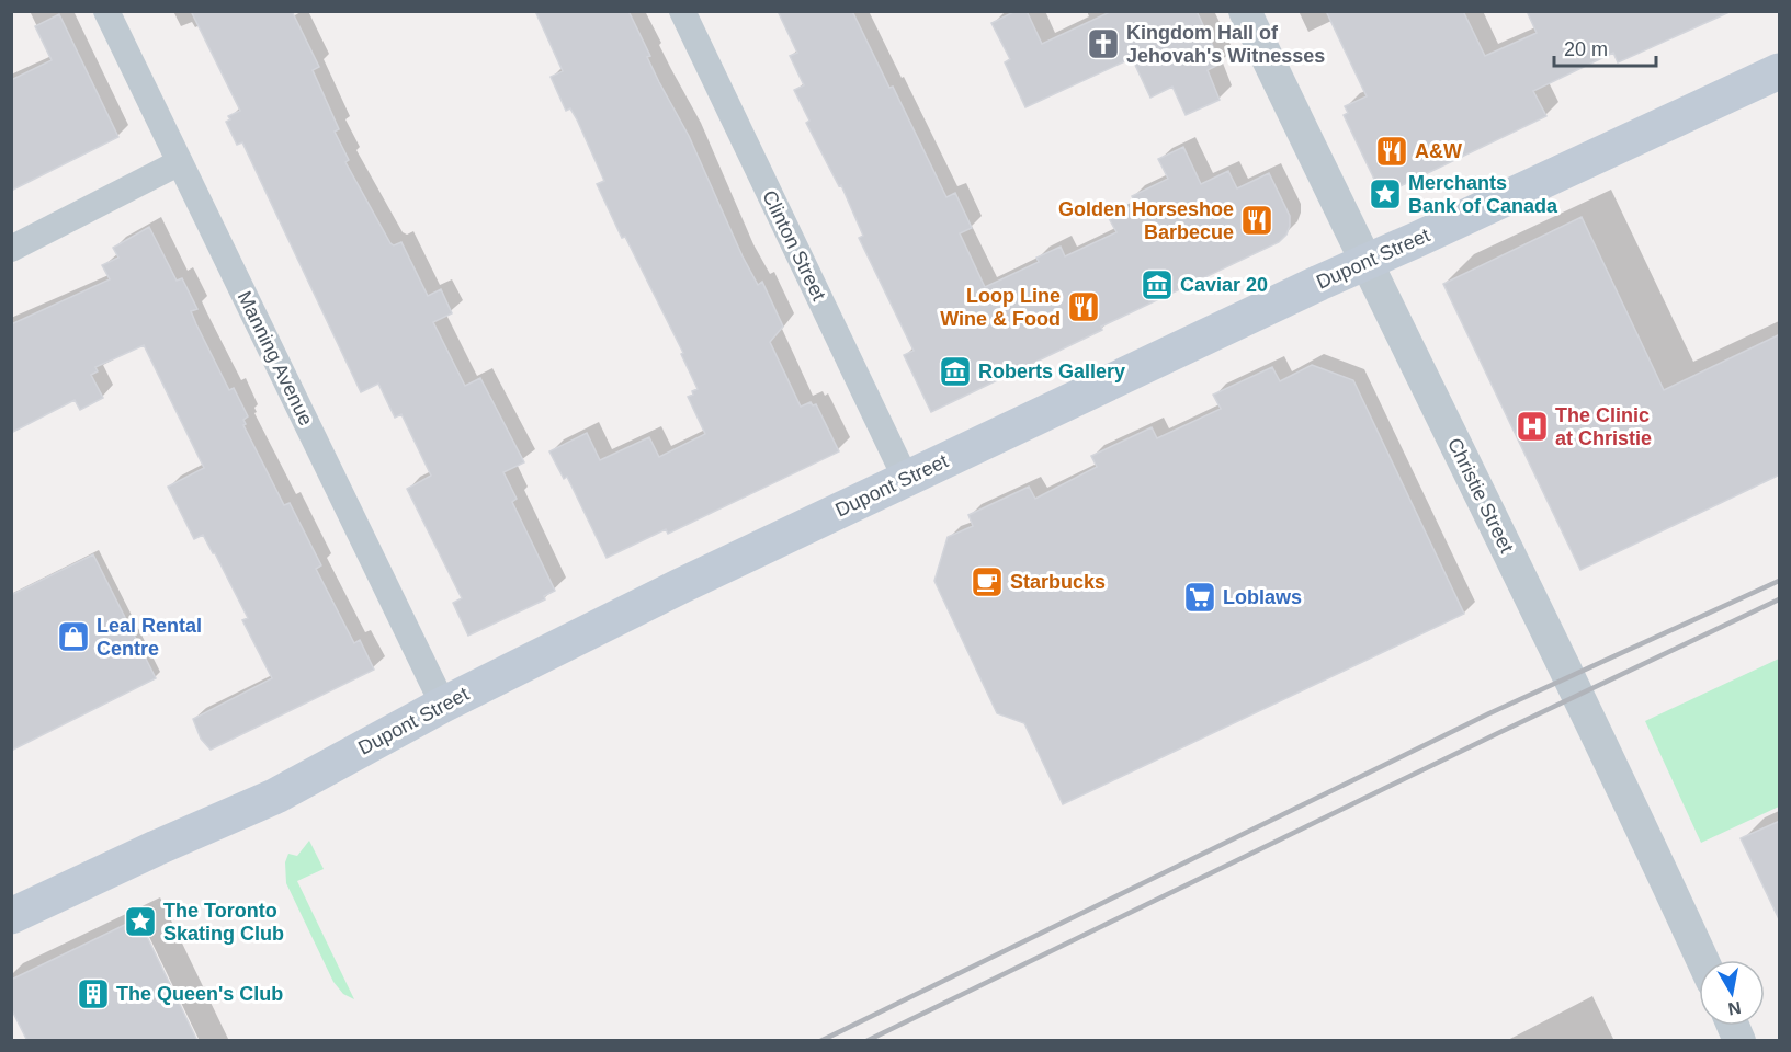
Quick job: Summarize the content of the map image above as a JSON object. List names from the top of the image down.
{
  "streets": {
    "main road": ["Dupont Street"],
    "street": ["Clinton Street", "Manning Avenue", "Christie Street"]
  },
  "crossings": [
    ["Clinton Street", "Dupont Street"],
    ["Dupont Street", "Manning Avenue"],
    ["Dupont Street", "Christie Street"]
  ],
  "places": {
    "church": ["Kingdom Hall of Jehovah's Witnesses"],
    "restaurant": ["A&W", "Golden Horseshoe Barbecue", "Loop Line Wine & Food"],
    "place": ["Merchants Bank of Canada", "The Toronto Skating Club"],
    "museum": ["Caviar 20", "Roberts Gallery"],
    "hospital": ["The Clinic at Christie"],
    "cafe": ["Starbucks"],
    "supermarket": ["Loblaws"],
    "shop": ["Leal Rental Centre"],
    "building": ["The Queen's Club"]
  },
  "scale_bar": "20 m",
  "north": "bottom"
}
